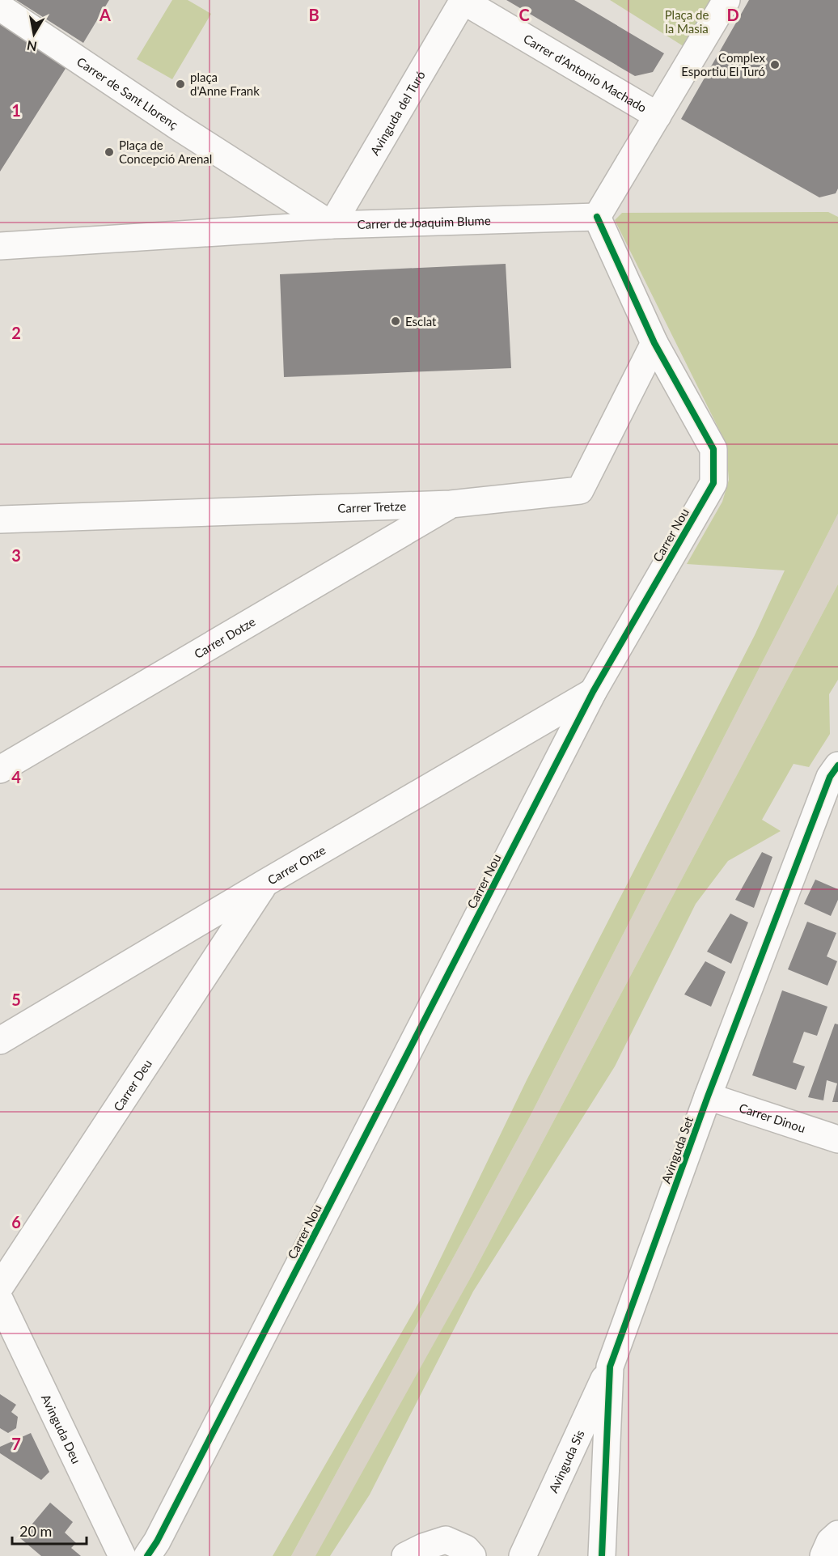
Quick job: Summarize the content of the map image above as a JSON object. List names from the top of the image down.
{
  "streets": {
    "street": [
      "Carrer d'Antonio Machado",
      "Carrer de Sant Llorenç",
      "Avinguda del Turó",
      "Carrer de Joaquim Blume",
      "Carrer Tretze",
      "Carrer Nou",
      "Carrer Dotze",
      "Carrer Onze",
      "Carrer Deu",
      "Carrer Dinou",
      "Avinguda Set",
      "Avinguda Deu",
      "Avinguda Sis"
    ]
  },
  "crossings": [
    ["Carrer d'Antonio Machado", "Avinguda del Turó"],
    ["Carrer de Sant Llorenç", "Avinguda del Turó"],
    ["Carrer de Sant Llorenç", "Carrer de Joaquim Blume"],
    ["Avinguda del Turó", "Carrer de Joaquim Blume"],
    ["Carrer de Joaquim Blume", "Carrer Nou"],
    ["Carrer Tretze", "Carrer Nou"],
    ["Carrer Tretze", "Carrer Dotze"],
    ["Carrer Nou", "Carrer Onze"],
    ["Carrer Onze", "Carrer Deu"],
    ["Carrer Dinou", "Avinguda Set"],
    ["Avinguda Set", "Avinguda Sis"]
  ],
  "parks": ["Plaça de la Masia"],
  "places": [
    "Complex Esportiu El Turó",
    "plaça d'Anne Frank",
    "Plaça de Concepció Arenal",
    "Esclat"
  ],
  "scale_bar": "20 m",
  "north": "bottom",
  "grid": {
    "columns": [
      "A",
      "B",
      "C",
      "D"
    ],
    "rows": [
      "1",
      "2",
      "3",
      "4",
      "5",
      "6",
      "7"
    ]
  }
}
